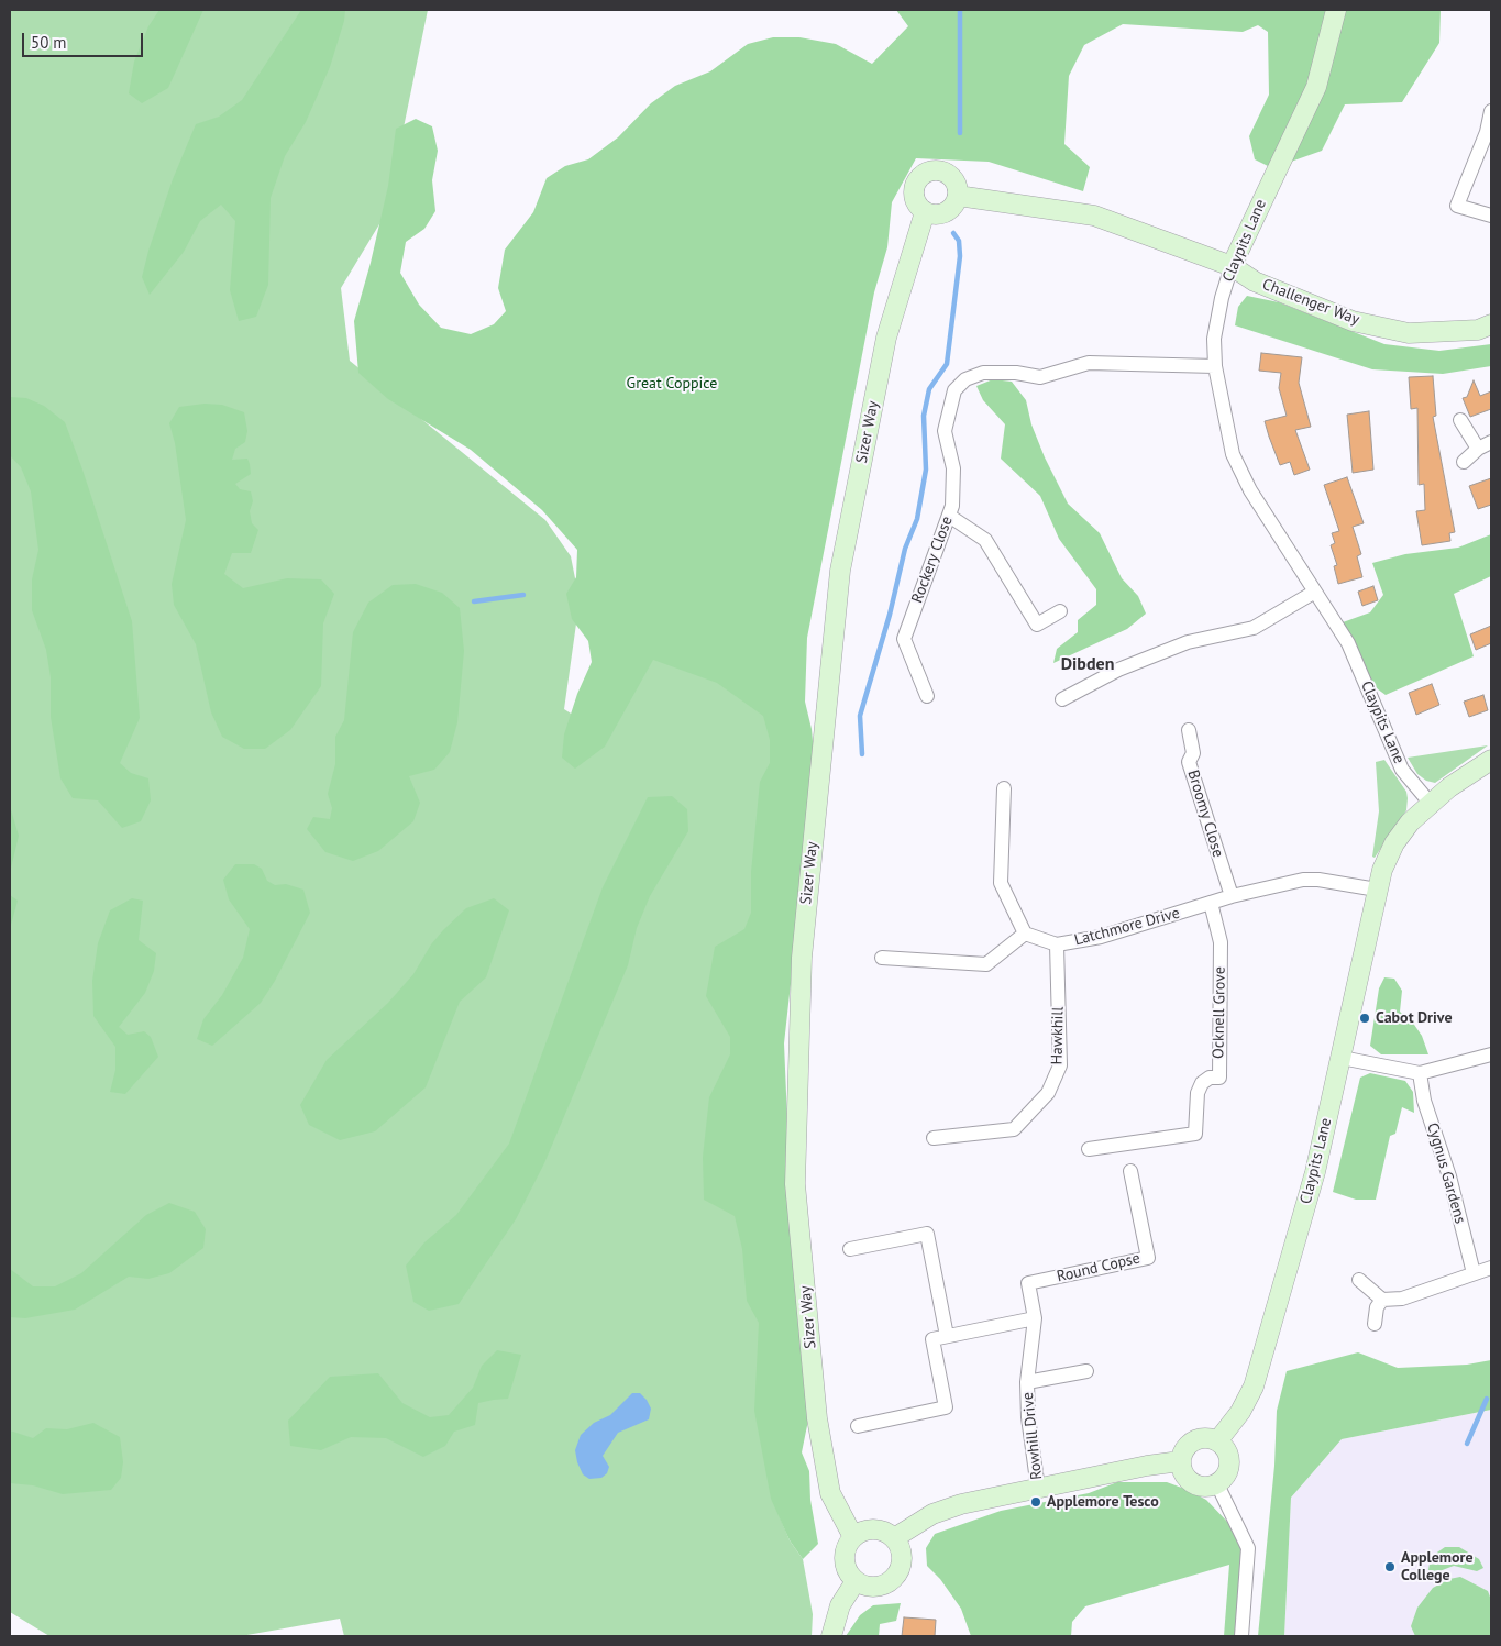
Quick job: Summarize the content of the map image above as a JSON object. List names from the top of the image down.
{
  "streets": {
    "street": [
      "Claypits Lane",
      "Challenger Way",
      "Sizer Way",
      "Rockery Close",
      "Broomy Close",
      "Latchmore Drive",
      "Ocknell Grove",
      "Hawkhill",
      "Cygnus Gardens",
      "Round Copse",
      "Rowhill Drive"
    ]
  },
  "crossings": [
    ["Claypits Lane", "Challenger Way"],
    ["Claypits Lane", "Rockery Close"],
    ["Claypits Lane", "Latchmore Drive"],
    ["Broomy Close", "Latchmore Drive"],
    ["Latchmore Drive", "Ocknell Grove"],
    ["Latchmore Drive", "Hawkhill"],
    ["Round Copse", "Rowhill Drive"]
  ],
  "districts": ["Dibden"],
  "parks": ["Great Coppice"],
  "places": ["Cabot Drive", "Applemore Tesco", "Applemore College"],
  "scale_bar": "50 m"
}
